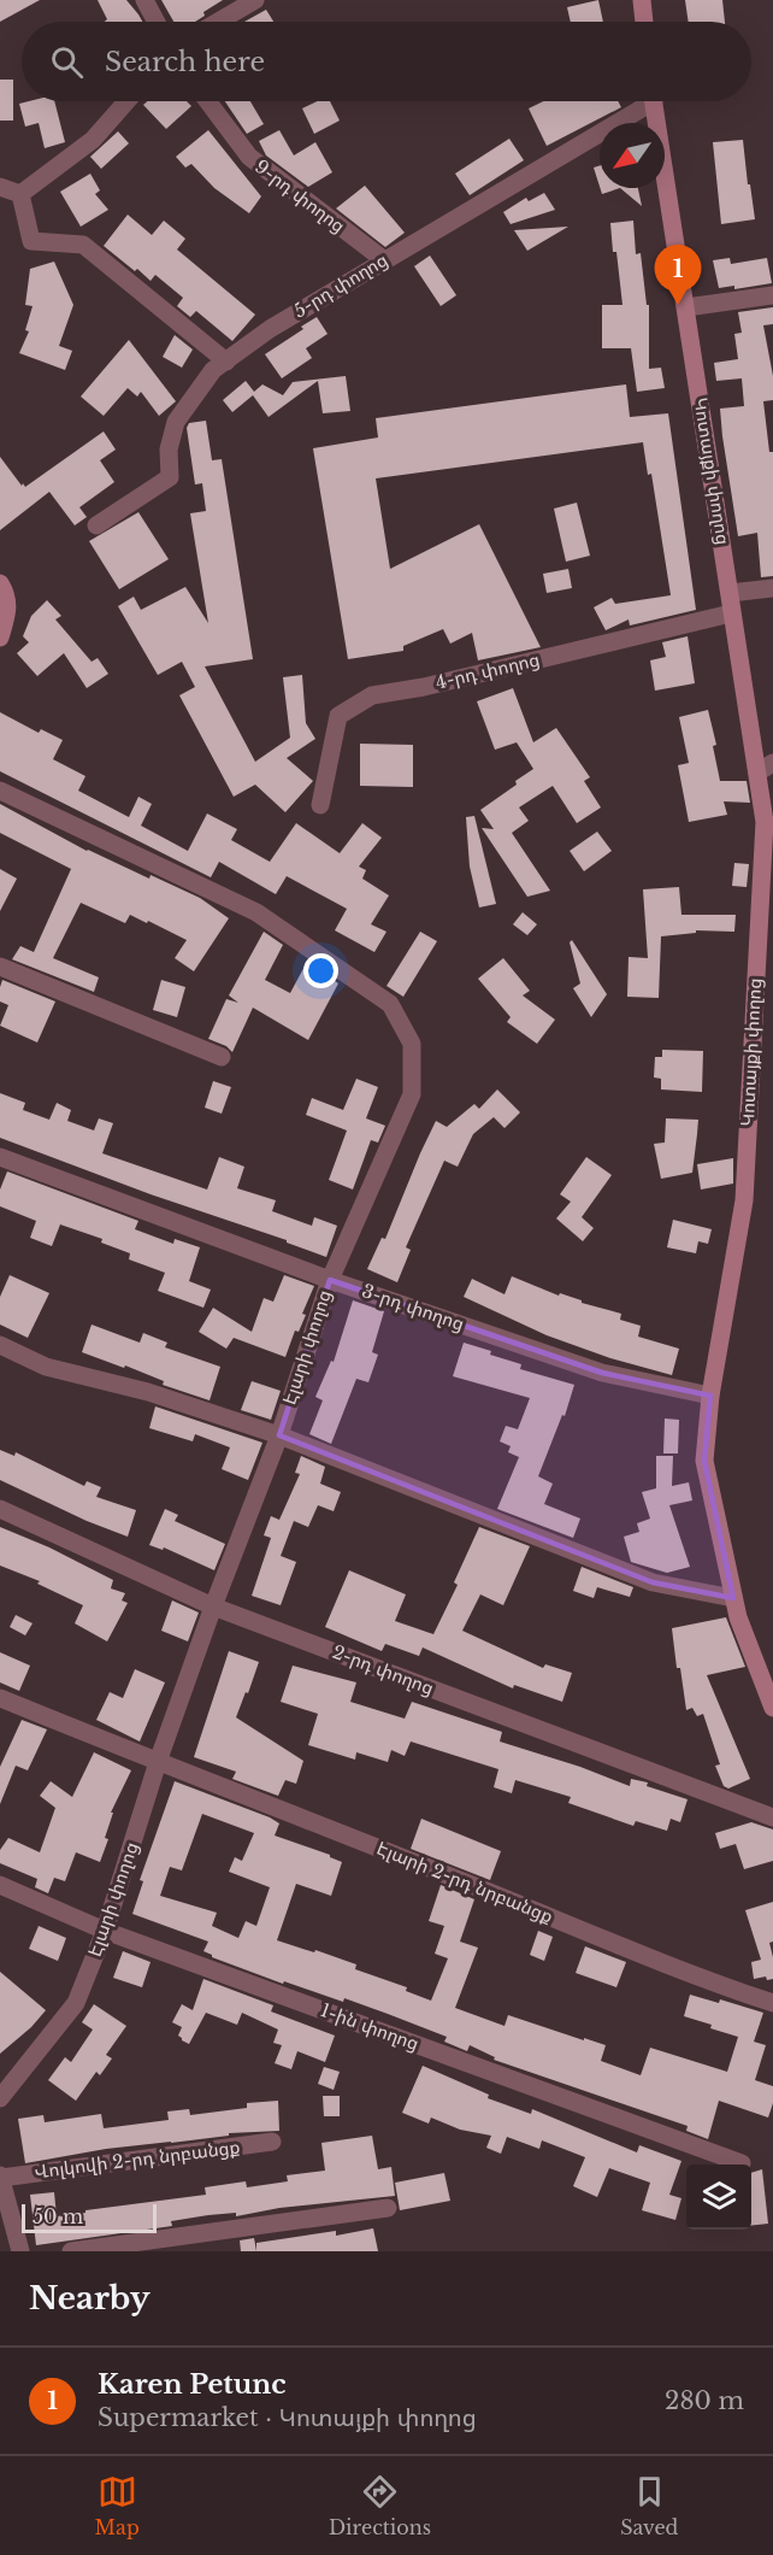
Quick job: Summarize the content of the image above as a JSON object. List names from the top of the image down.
{
  "streets": {
    "main road": ["Կոտայքի փողոց"],
    "street": [
      "9-րդ փողոց",
      "5-րդ փողոց",
      "4-րդ փողոց",
      "3-րդ փողոց",
      "Էլարի փողոց",
      "2-րդ փողոց",
      "Էլարի 2-րդ նրբանցք",
      "1-ին փողոց",
      "Վոլկովի 2-րդ նրբանցք"
    ]
  },
  "crossings": [
    ["9-րդ փողոց", "5-րդ փողոց"],
    ["Կոտայքի փողոց", "4-րդ փողոց"],
    ["Կոտայքի փողոց", "3-րդ փողոց"],
    ["3-րդ փողոց", "Էլարի փողոց"],
    ["Էլարի փողոց", "2-րդ փողոց"],
    ["Էլարի փողոց", "Էլարի 2-րդ նրբանցք"],
    ["Էլարի փողոց", "1-ին փողոց"]
  ],
  "scale_bar": "50 m",
  "north": "bottom left",
  "page": {
    "search": "Search here",
    "pins": "1",
    "scale": "50 m",
    "heading": "Nearby",
    "list": [
      {
        "mark": "1",
        "name": "Karen Petunc",
        "note": "Supermarket · Կոտայքի փողոց",
        "value": "280 m"
      }
    ],
    "nav": ["Map", "Directions", "Saved"]
  }
}
